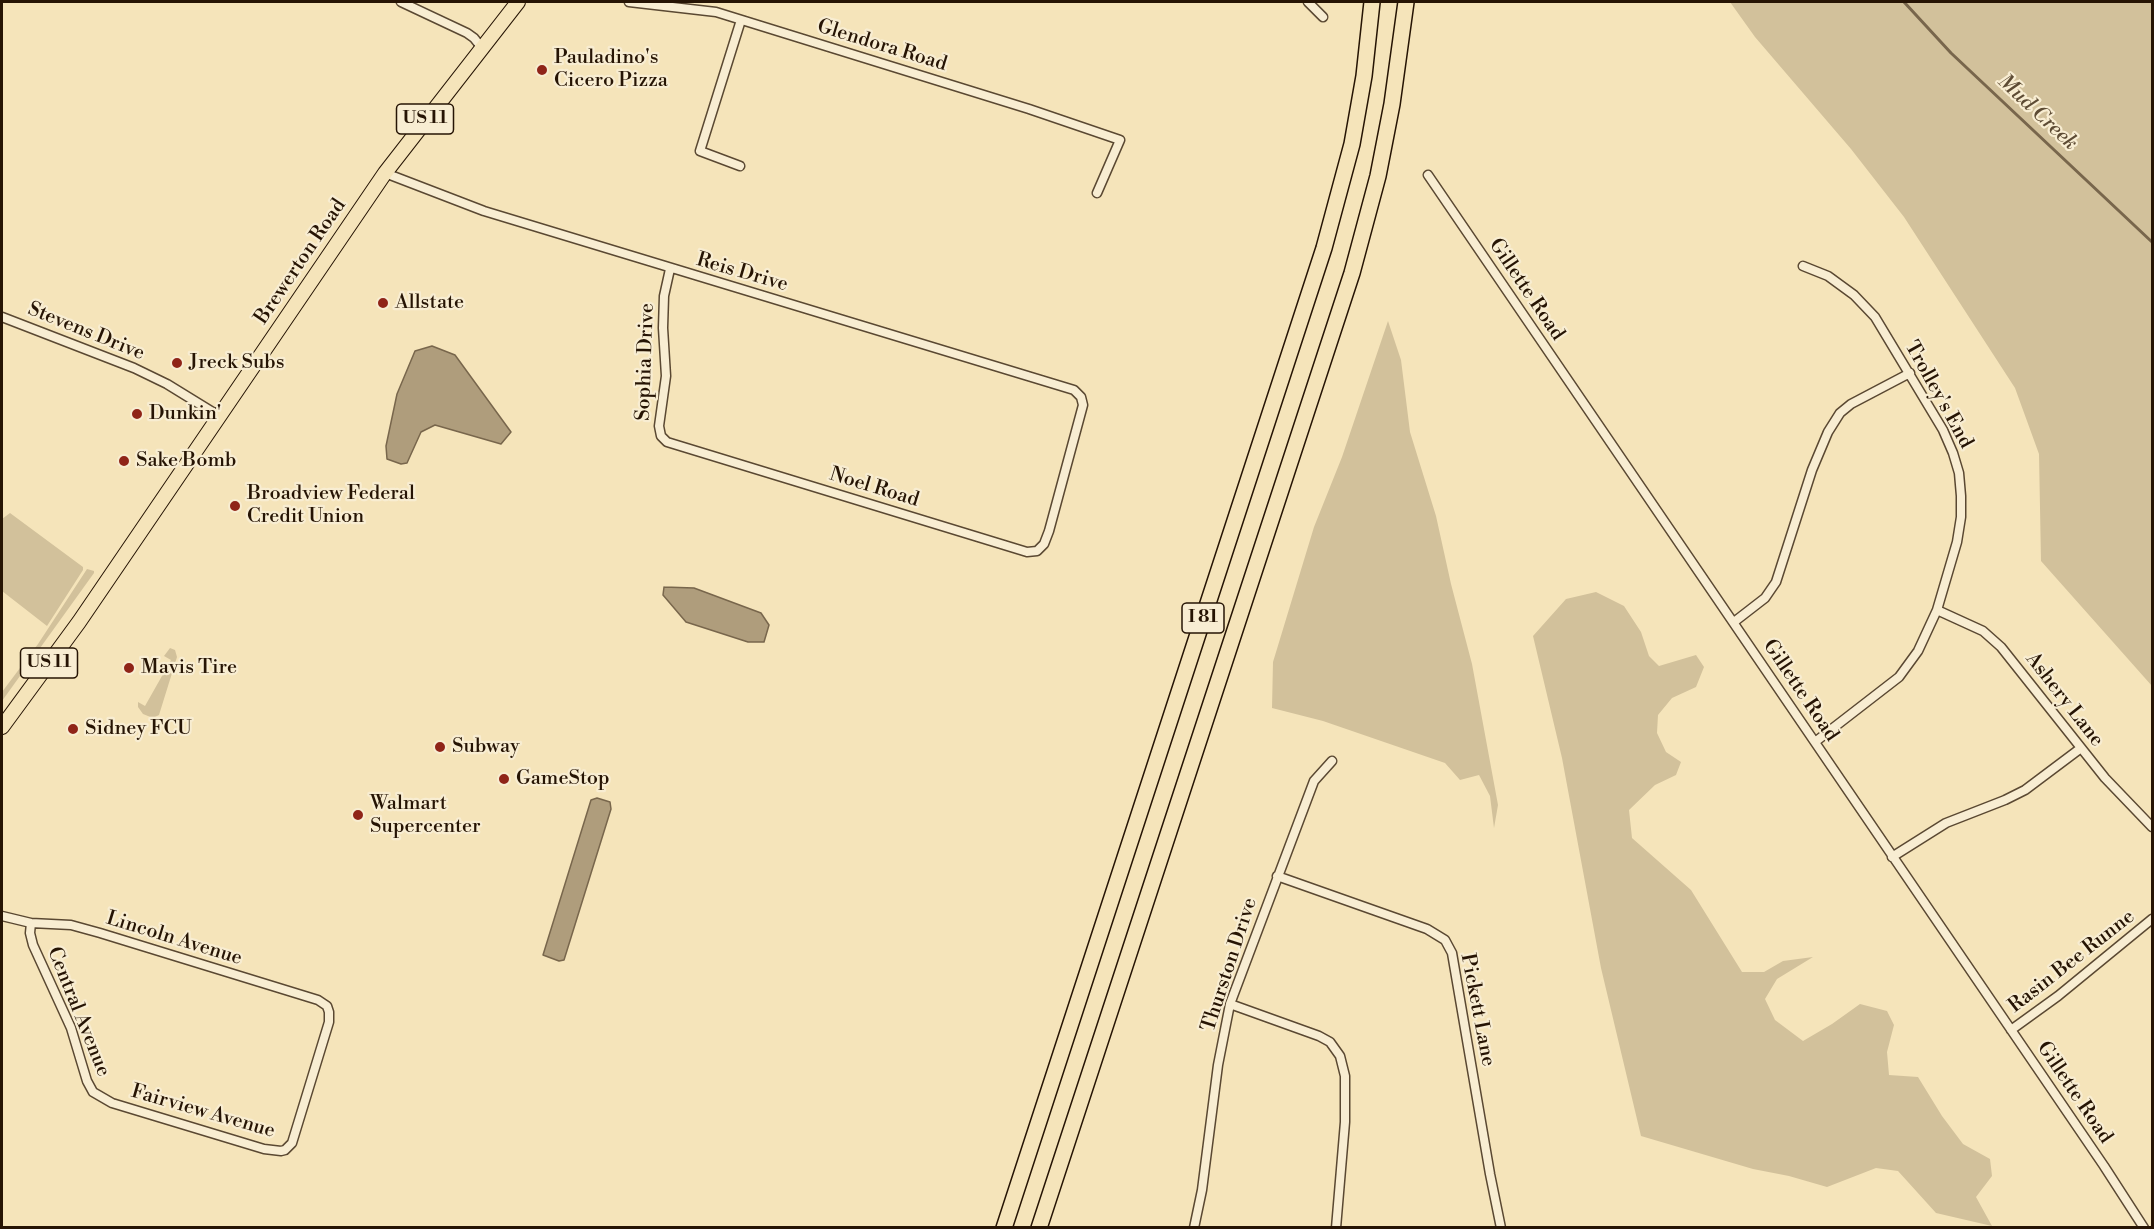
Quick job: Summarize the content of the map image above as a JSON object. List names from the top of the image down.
{
  "streets": {
    "highway": ["I 81"],
    "main road": ["US 11", "Brewerton Road"],
    "street": [
      "Glendora Road",
      "Reis Drive",
      "Gillette Road",
      "Stevens Drive",
      "Sophia Drive",
      "Trolley's End",
      "Noel Road",
      "Ashery Lane",
      "Lincoln Avenue",
      "Rasin Bee Runne",
      "Thurston Drive",
      "Pickett Lane",
      "Central Avenue",
      "Fairview Avenue"
    ]
  },
  "crossings": [
    ["Brewerton Road", "Reis Drive"],
    ["Brewerton Road", "Stevens Drive"],
    ["Reis Drive", "Sophia Drive"],
    ["Reis Drive", "Noel Road"],
    ["Gillette Road", "Trolley's End"],
    ["Gillette Road", "Rasin Bee Runne"],
    ["Sophia Drive", "Noel Road"],
    ["Trolley's End", "Ashery Lane"],
    ["Lincoln Avenue", "Central Avenue"],
    ["Lincoln Avenue", "Fairview Avenue"],
    ["Thurston Drive", "Pickett Lane"],
    ["Central Avenue", "Fairview Avenue"]
  ],
  "water": ["Mud Creek"],
  "places": [
    "Pauladino's Cicero Pizza",
    "Allstate",
    "Jreck Subs",
    "Dunkin'",
    "Sake Bomb",
    "Broadview Federal Credit Union",
    "Mavis Tire",
    "Sidney FCU",
    "Subway",
    "GameStop",
    "Walmart Supercenter"
  ]
}
